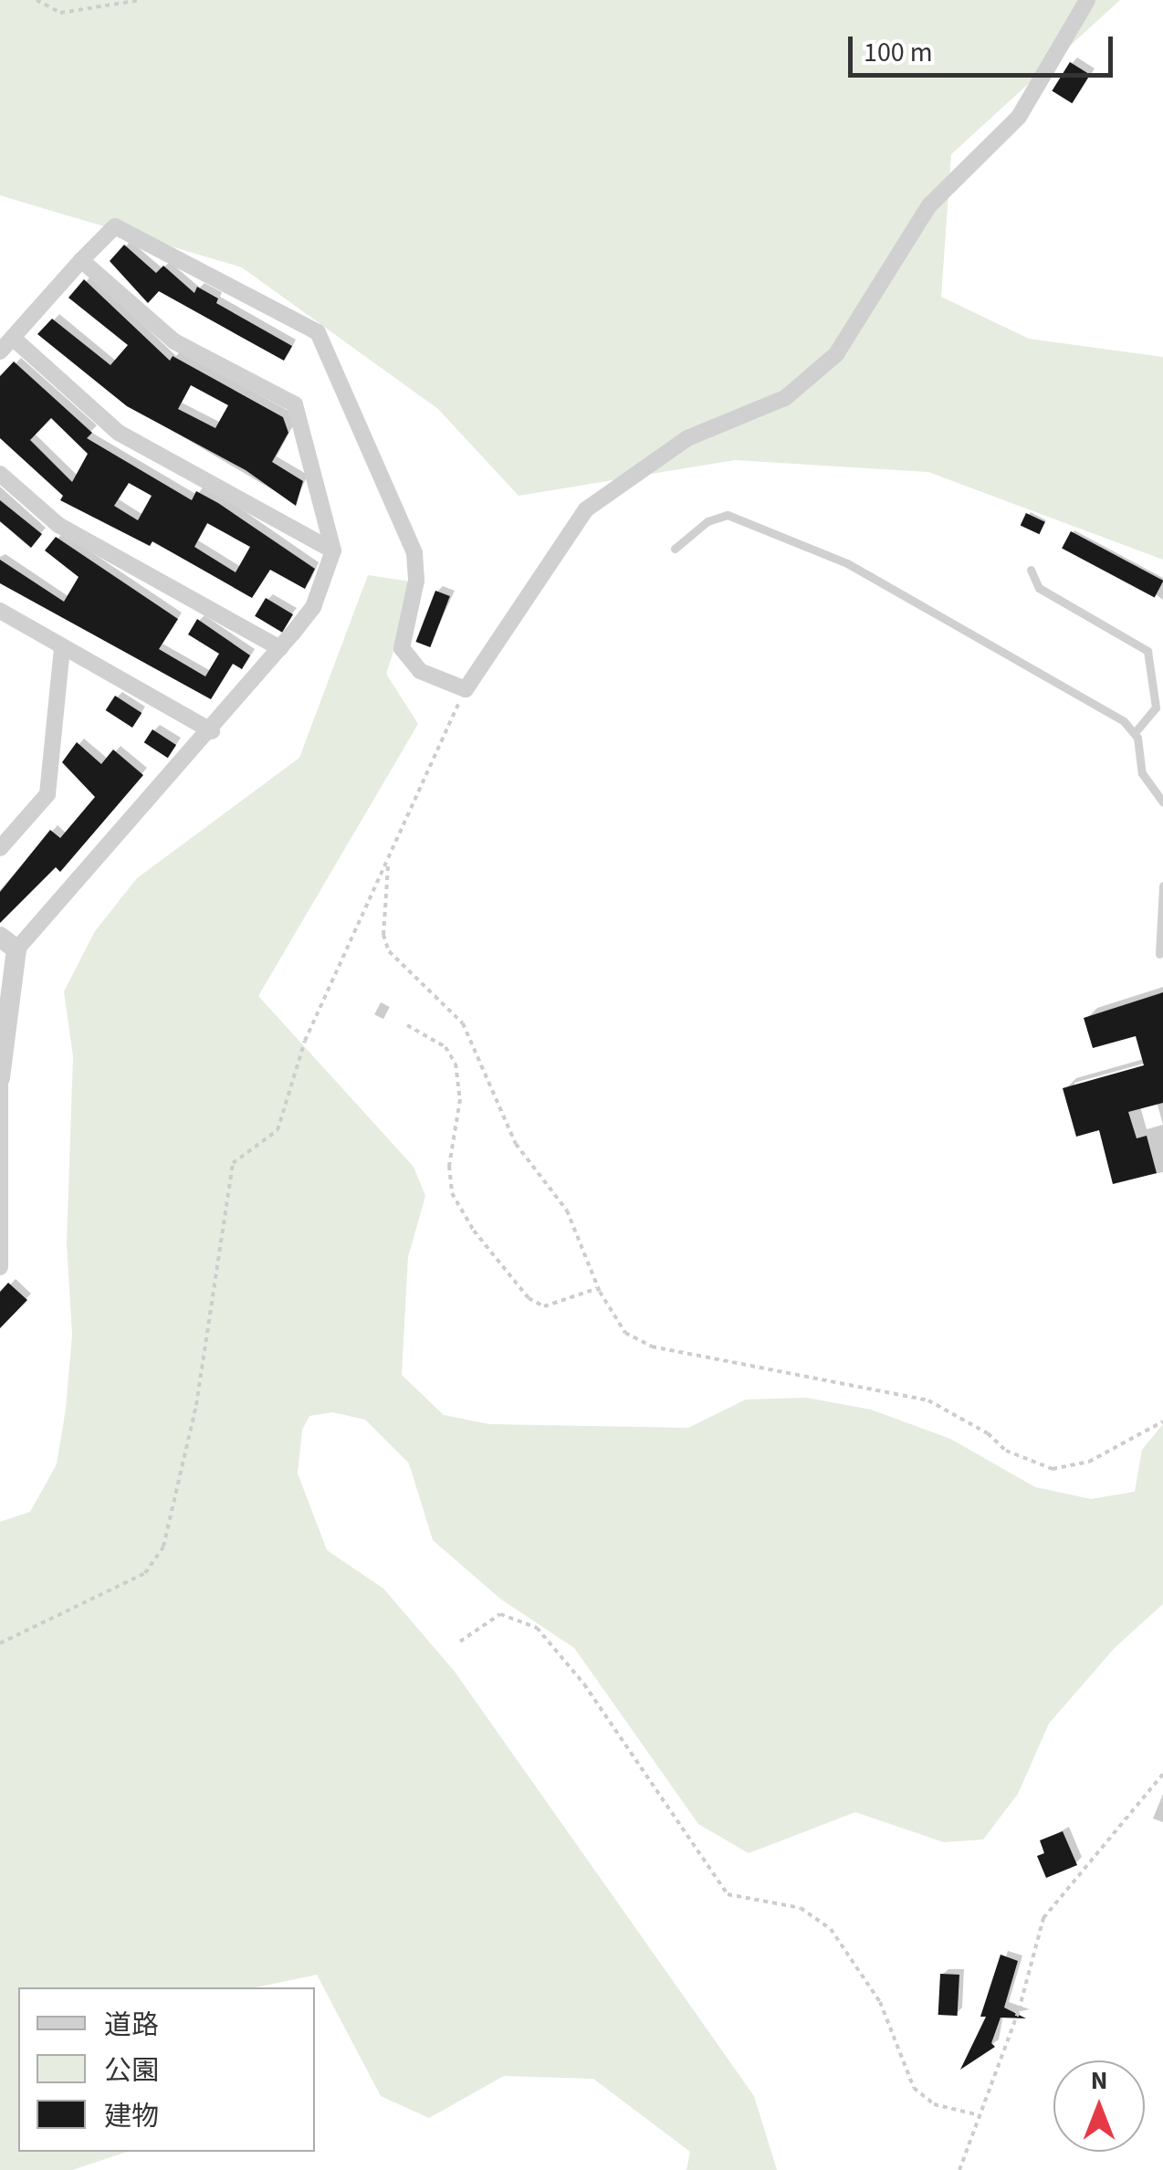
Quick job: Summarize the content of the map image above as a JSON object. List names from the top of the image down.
{
  "legend": ["道路", "公園", "建物"],
  "scale_bar": "100 m",
  "north": "top"
}
